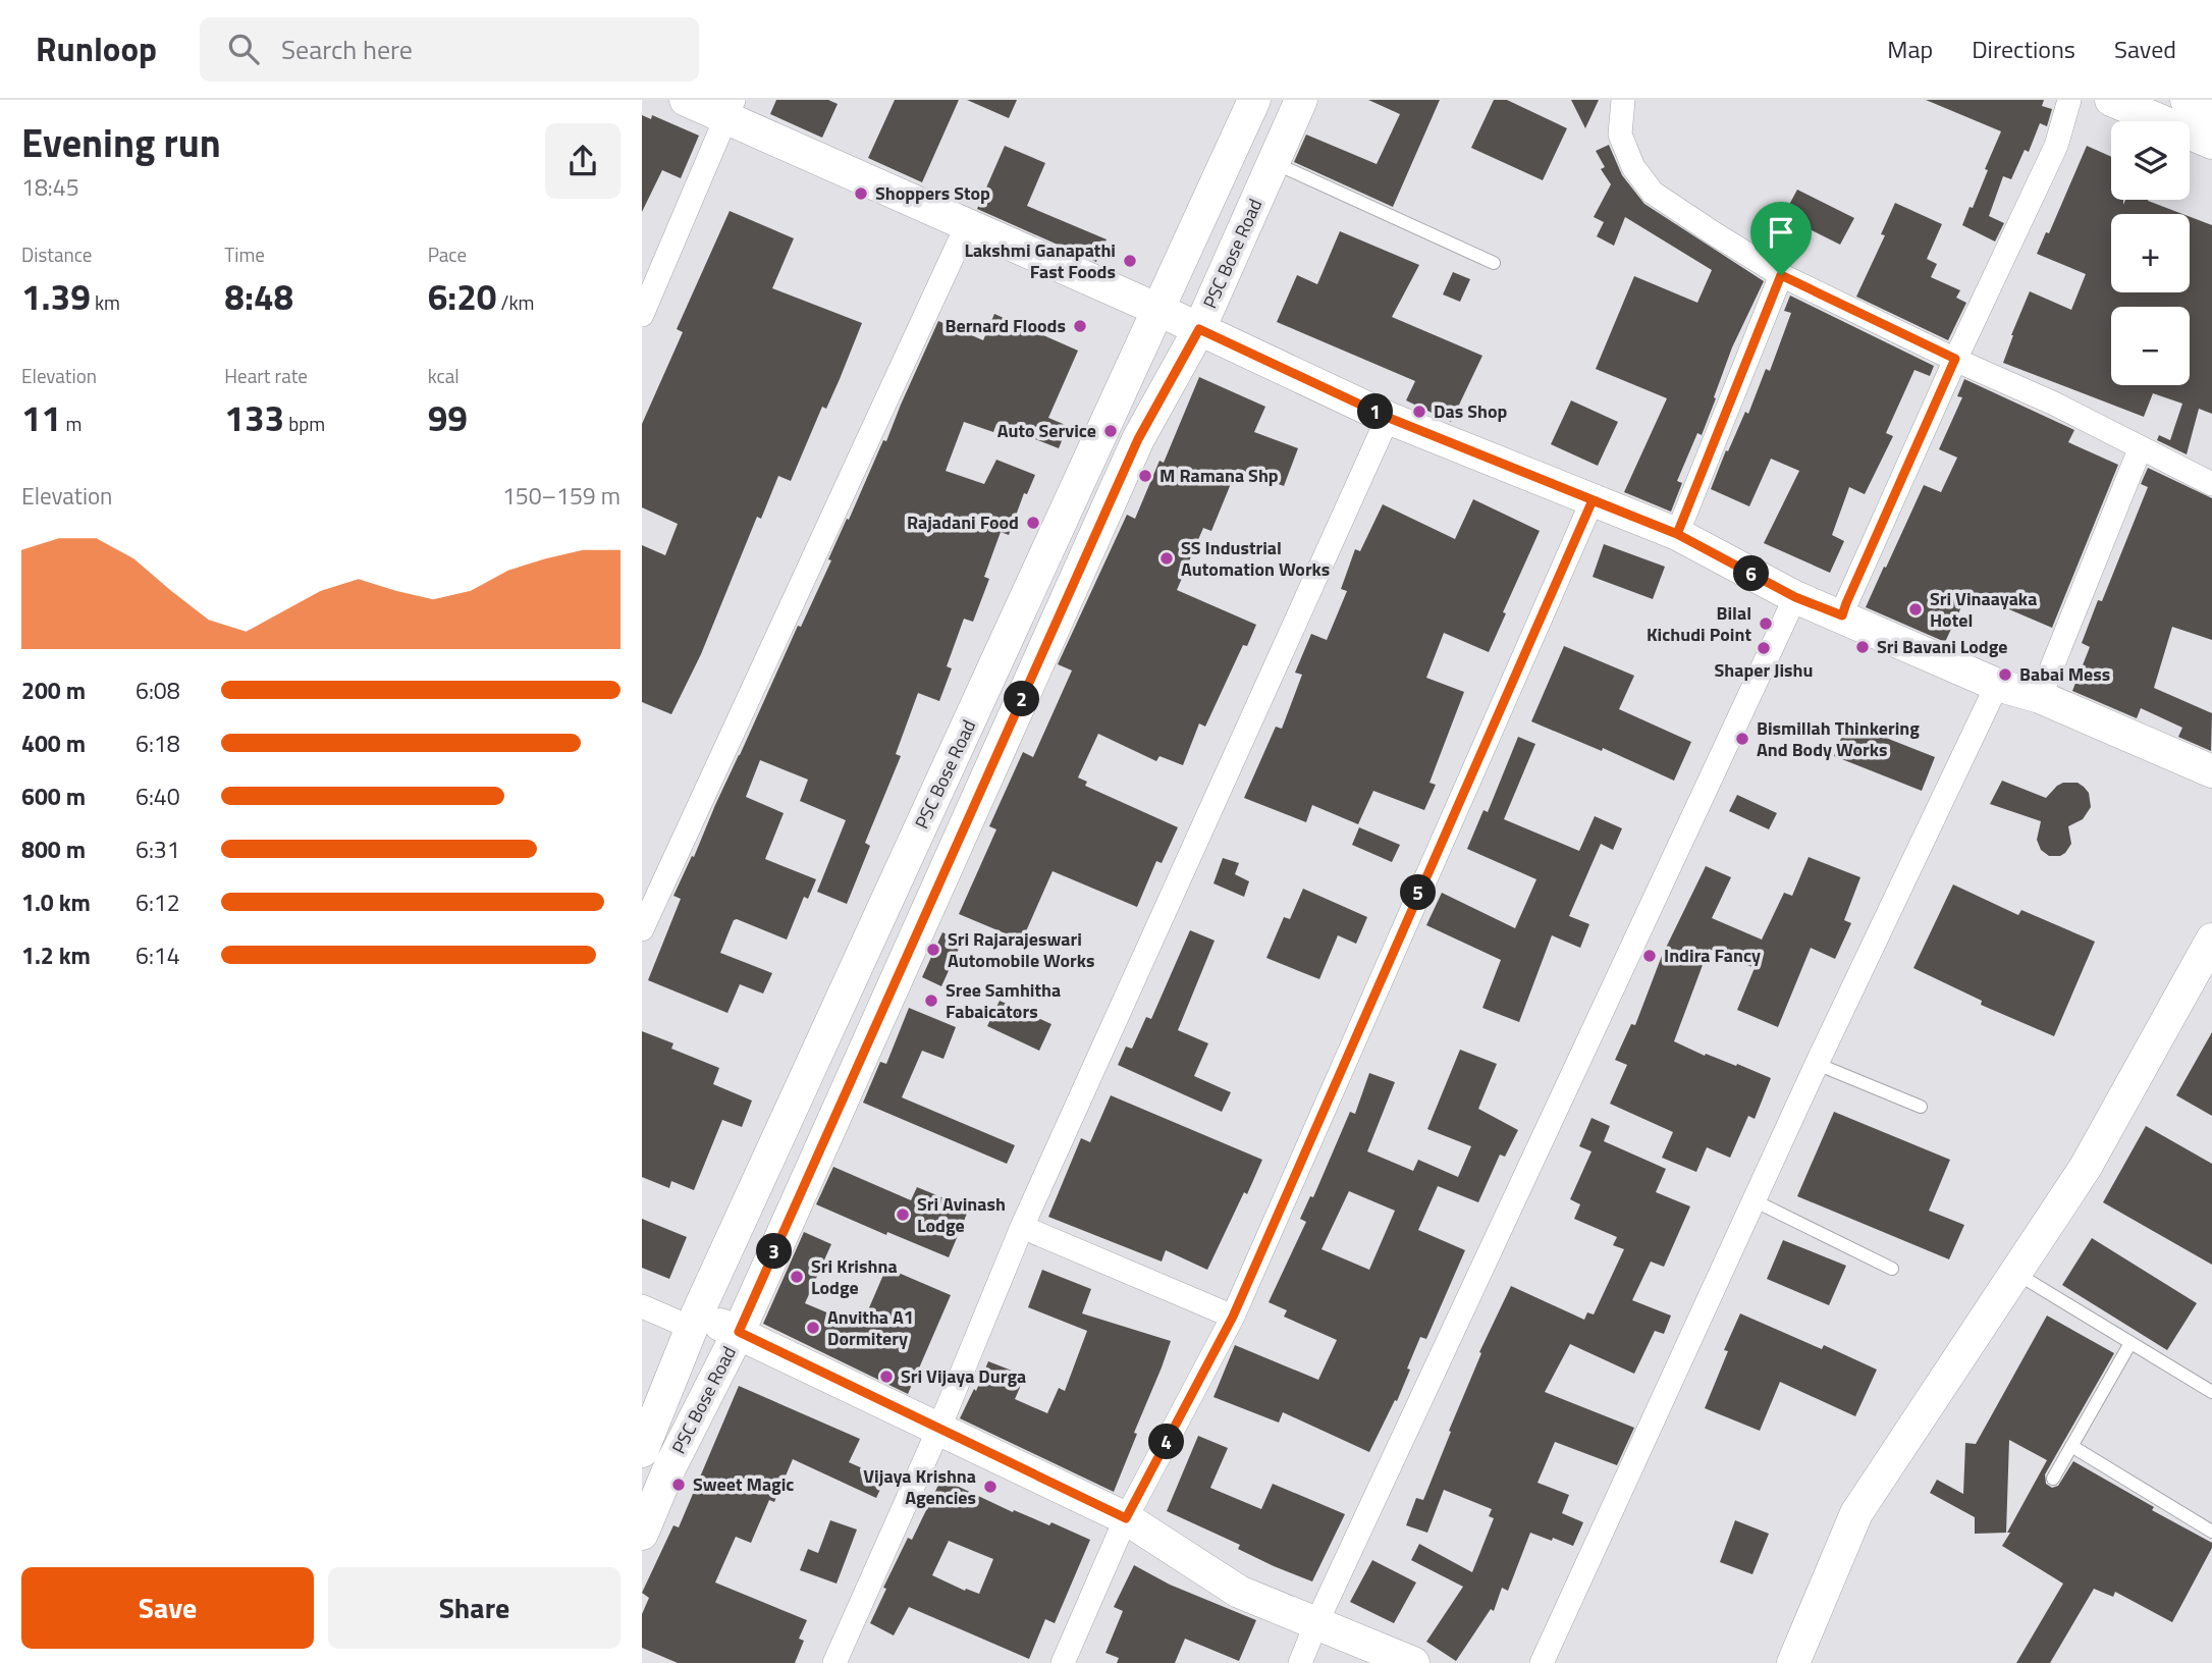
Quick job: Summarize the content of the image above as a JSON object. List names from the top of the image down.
{
  "streets": {
    "street": ["PSC Bose Road"]
  },
  "places": [
    "Shoppers Stop",
    "Lakshmi Ganapathi Fast Foods",
    "Bernard Floods",
    "Das Shop",
    "Auto Service",
    "M Ramana Shp",
    "Rajadani Food",
    "SS Industrial Automation Works",
    "Sri Vinaayaka Hotel",
    "Bilal Kichudi Point",
    "Sri Bavani Lodge",
    "Shaper Jishu",
    "Babai Mess",
    "Bismillah Thinkering And Body Works",
    "Sri Rajarajeswari Automobile Works",
    "Indira Fancy",
    "Sree Samhitha Fabaicators",
    "Sri Avinash Lodge",
    "Sri Krishna Lodge",
    "Anvitha A1 Dormitery",
    "Sri Vijaya Durga",
    "Sweet Magic",
    "Vijaya Krishna Agencies"
  ],
  "page": {
    "header": "Runloop",
    "search": "Search here",
    "nav": ["Map", "Directions", "Saved"],
    "heading": ["Evening run", "18:45"],
    "map_buttons": ["+", "−"],
    "stats": [
      ["Distance", "1.39 km"],
      ["Time", "8:48"],
      ["Pace", "6:20 /km"],
      ["Elevation", "11 m"],
      ["Heart rate", "133 bpm"],
      ["kcal", "99"]
    ],
    "pins": [
      "1",
      "6",
      "2",
      "5",
      "3",
      "4"
    ],
    "chart": ["Elevation", "150–159 m"],
    "list": [
      {
        "name": "200 m",
        "note": "6:08"
      },
      {
        "name": "400 m",
        "note": "6:18"
      },
      {
        "name": "600 m",
        "note": "6:40"
      },
      {
        "name": "800 m",
        "note": "6:31"
      },
      {
        "name": "1.0 km",
        "note": "6:12"
      },
      {
        "name": "1.2 km",
        "note": "6:14"
      }
    ],
    "buttons": ["Save", "Share"]
  }
}
